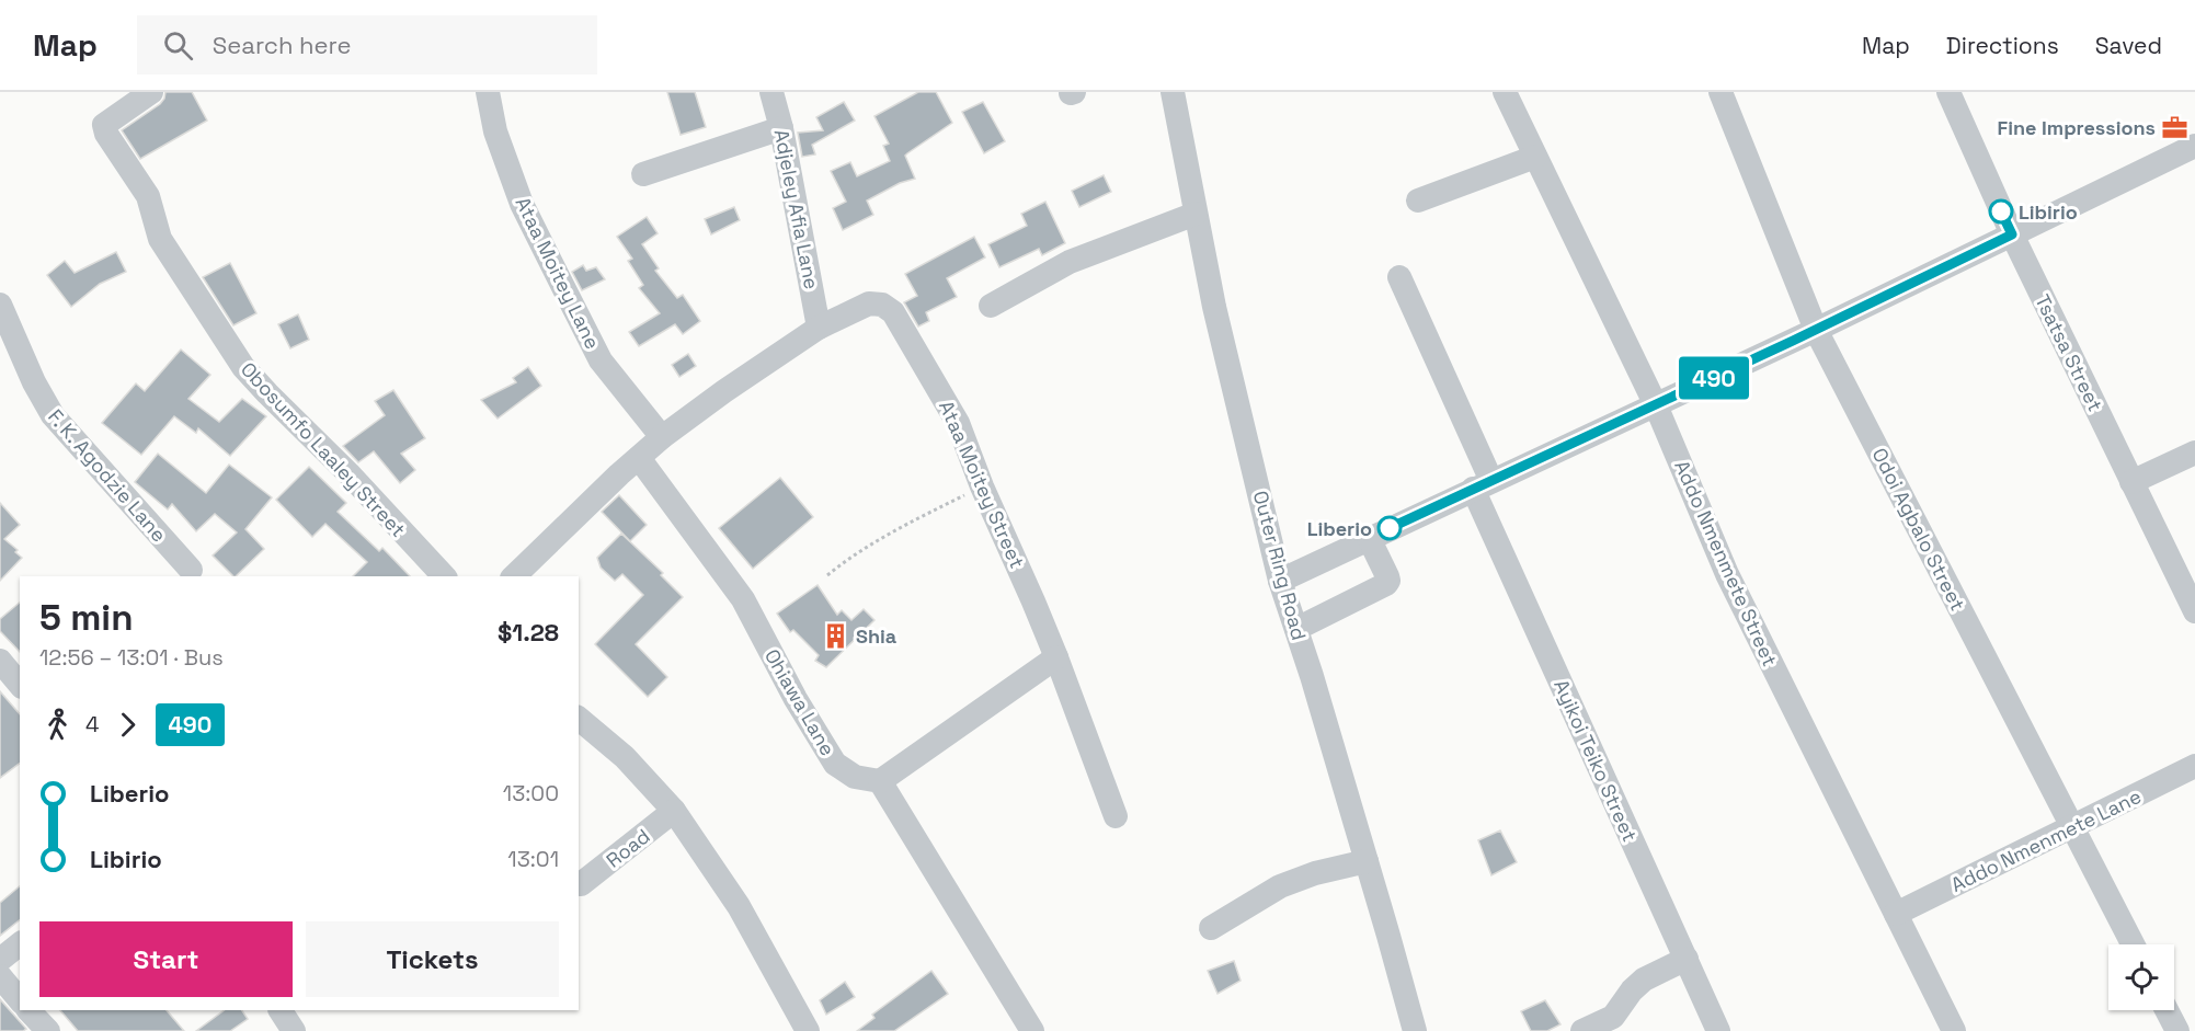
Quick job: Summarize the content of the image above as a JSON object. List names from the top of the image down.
{
  "streets": {
    "street": [
      "Adjeley Afia Lane",
      "Ataa Moitey Lane",
      "Tsatsa Street",
      "Obosumfo Laaley Street",
      "F. K. Agodzie Lane",
      "Ataa Moitey Street",
      "Odoi Agbalo Street",
      "Addo Nmenmete Street",
      "Outer Ring Road",
      "Ohiawa Lane",
      "Ayikoi Teiko Street",
      "Addo Nmenmete Lane",
      "Road"
    ]
  },
  "crossings": [
    ["Adjeley Afia Lane", "Ataa Moitey Street"],
    ["Ataa Moitey Lane", "Ataa Moitey Street"],
    ["Ataa Moitey Street", "Ohiawa Lane"],
    ["Odoi Agbalo Street", "Addo Nmenmete Lane"],
    ["Addo Nmenmete Street", "Addo Nmenmete Lane"]
  ],
  "places": {
    "office": ["Fine Impressions"],
    "other": ["Libirio", "Liberio"],
    "building": ["Shia"]
  },
  "lines": ["bus line 490"],
  "page": {
    "header": "Map",
    "search": "Search here",
    "nav": ["Map", "Directions", "Saved"],
    "on_map": "490",
    "heading": ["5 min", "12:56 – 13:01 · Bus", "$1.28"],
    "legs": ["4", "490"],
    "list": [
      {
        "name": "Liberio",
        "value": "13:00"
      },
      {
        "name": "Libirio",
        "value": "13:01"
      }
    ],
    "buttons": ["Start", "Tickets"]
  }
}
